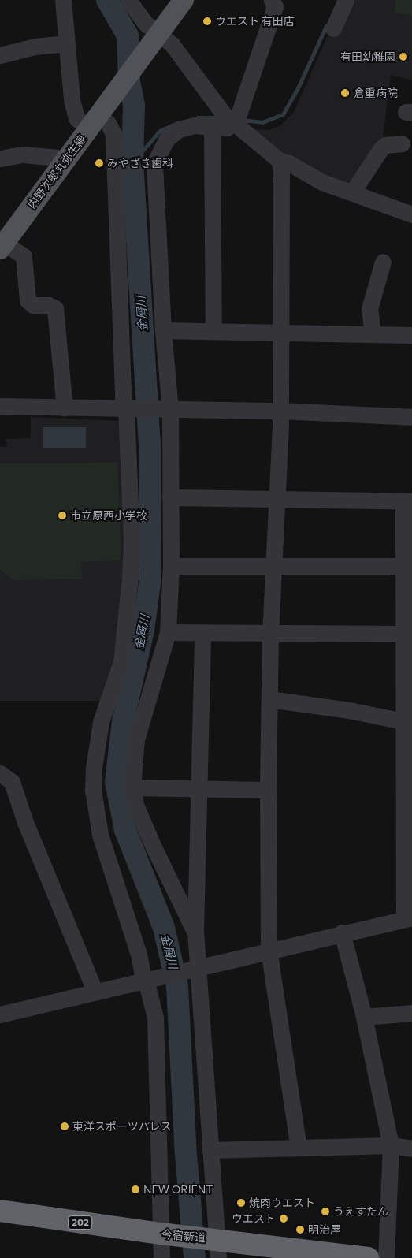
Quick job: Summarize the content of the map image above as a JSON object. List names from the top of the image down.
{
  "streets": {
    "highway": ["202", "今宿新道"],
    "main road": ["内野次郎丸弥生線"]
  },
  "water": ["金屑川"],
  "places": [
    "ウエスト 有田店",
    "有田幼稚園",
    "倉重病院",
    "みやざき歯科",
    "市立原西小学校",
    "東洋スポーツパレス",
    "NEW ORIENT",
    "焼肉ウエスト",
    "うえすたん",
    "ウエスト",
    "明治屋"
  ]
}
